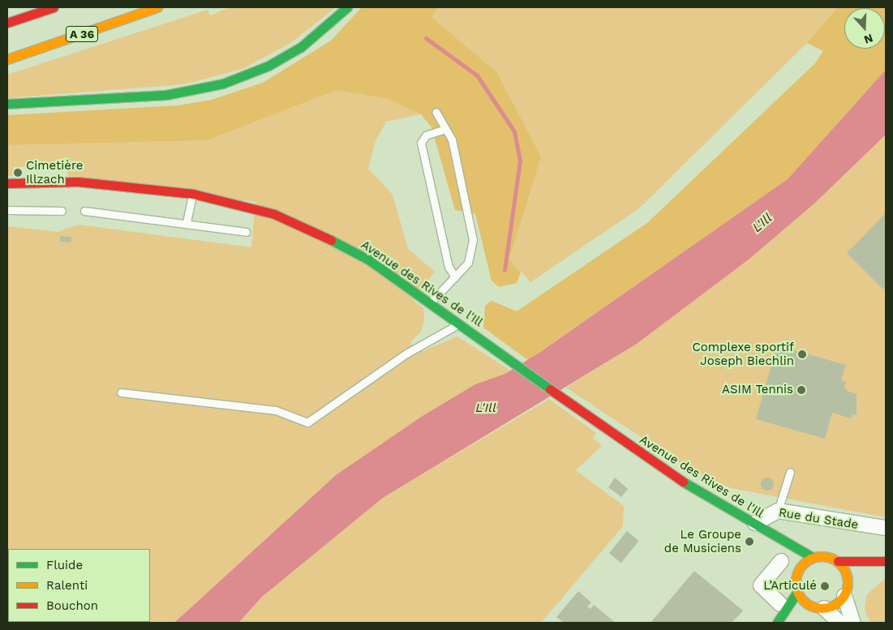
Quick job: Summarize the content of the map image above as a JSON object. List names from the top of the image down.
{
  "streets": {
    "main road": ["A 36", "Avenue des Rives de l'Ill"],
    "street": ["Rue du Stade"]
  },
  "crossings": [
    ["Avenue des Rives de l'Ill", "Rue du Stade"]
  ],
  "water": ["L'Ill"],
  "places": [
    "Cimetière Illzach",
    "Complexe sportif Joseph Biechlin",
    "ASIM Tennis",
    "Le Groupe de Musiciens",
    "L’Articulé"
  ],
  "legend": ["Fluide", "Ralenti", "Bouchon"],
  "north": "bottom"
}
